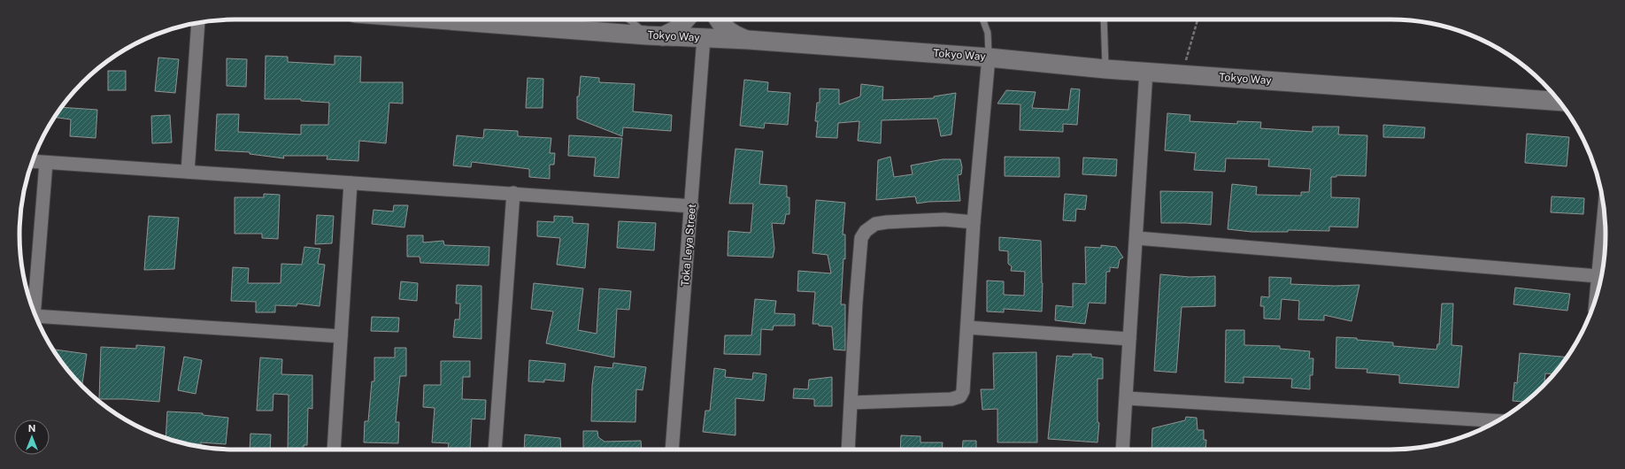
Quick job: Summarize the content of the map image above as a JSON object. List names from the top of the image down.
{
  "streets": {
    "street": ["Tokyo Way", "Toka Leya Street"]
  },
  "crossings": [
    ["Tokyo Way", "Toka Leya Street"]
  ],
  "north": "top"
}
